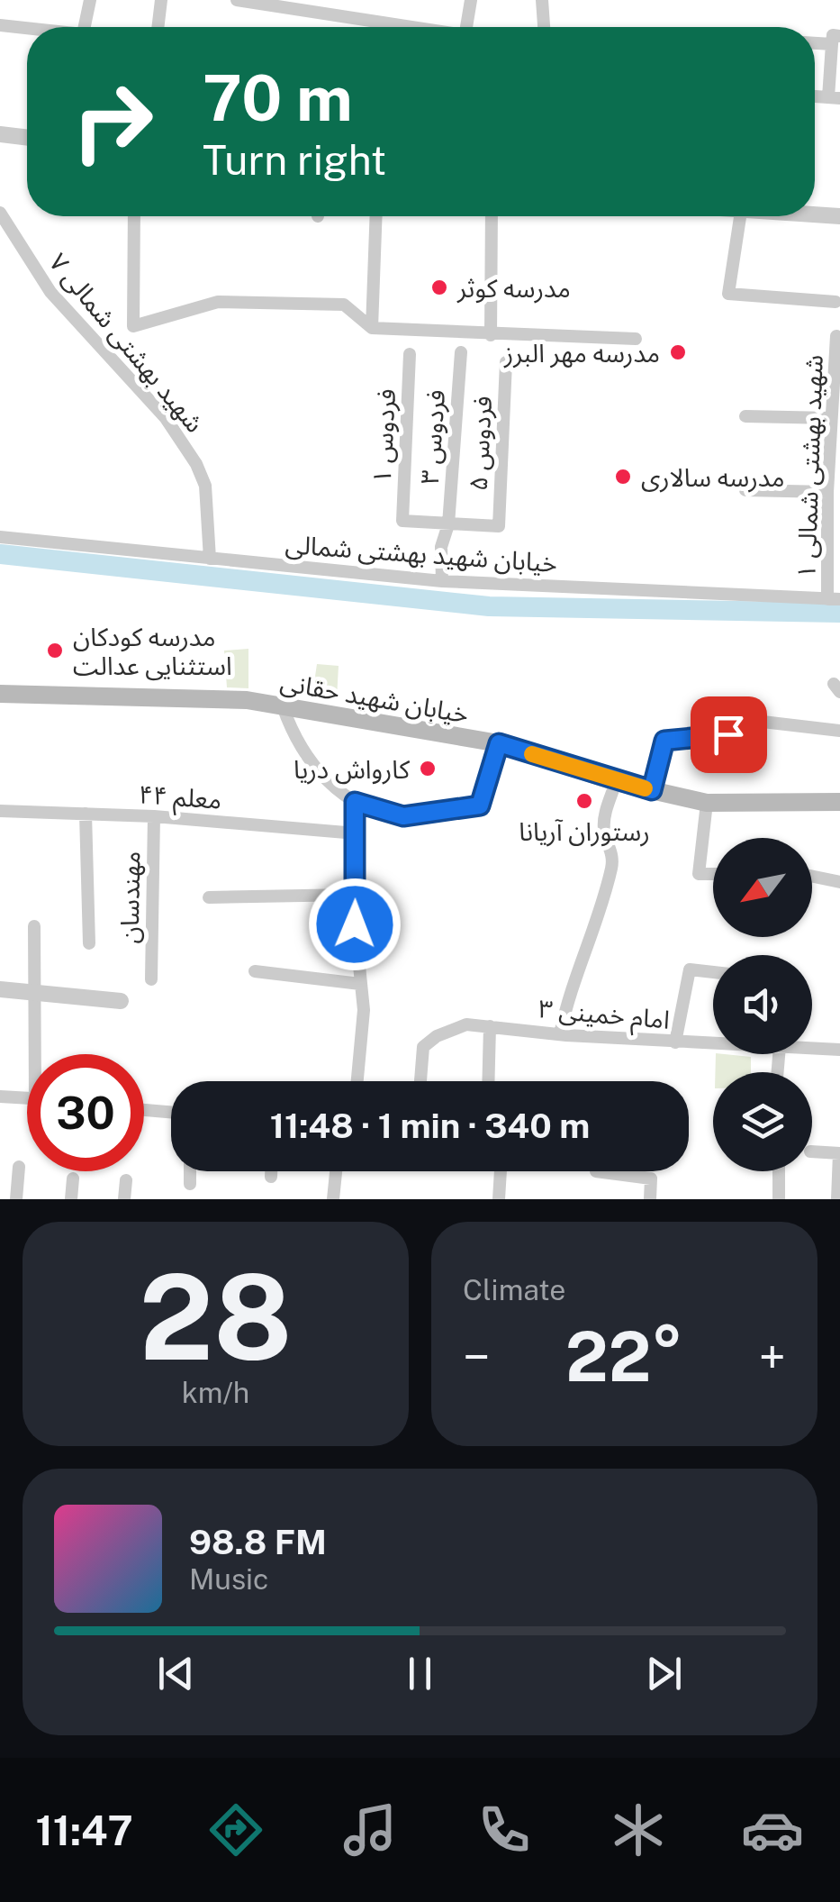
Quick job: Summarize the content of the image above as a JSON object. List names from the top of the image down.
{
  "streets": {
    "main road": ["خیابان شهید حقانی"],
    "street": [
      "شهید بهشتی شمالی ۷",
      "فردوس ۱",
      "فردوس ۳",
      "فردوس ۵",
      "شهید بهشتی شمالی ۱",
      "خیابان شهید بهشتی شمالی",
      "معلم ۴۴",
      "مهندسان",
      "امام خمینی ۳"
    ]
  },
  "crossings": [
    ["شهید بهشتی شمالی ۷", "خیابان شهید بهشتی شمالی"],
    ["فردوس ۱", "فردوس ۳"],
    ["فردوس ۱", "فردوس ۵"],
    ["فردوس ۳", "فردوس ۵"],
    ["فردوس ۳", "خیابان شهید بهشتی شمالی"],
    ["شهید بهشتی شمالی ۱", "خیابان شهید بهشتی شمالی"],
    ["معلم ۴۴", "مهندسان"]
  ],
  "places": [
    "مدرسه کوثر",
    "مدرسه مهر البرز",
    "مدرسه سالاری",
    "مدرسه کودکان استثنایی عدالت",
    "کارواش دریا",
    "رستوران آریانا"
  ],
  "north": "bottom left",
  "page": {
    "turn": ["70 m", "Turn right"],
    "limit": "30",
    "trip": "11:48 · 1 min · 340 m",
    "tile": [
      ["28", "km/h"],
      "Climate"
    ],
    "heat": ["−", "22°", "+"],
    "song": ["98.8 FM", "Music"],
    "tabs": "11:47"
  }
}
